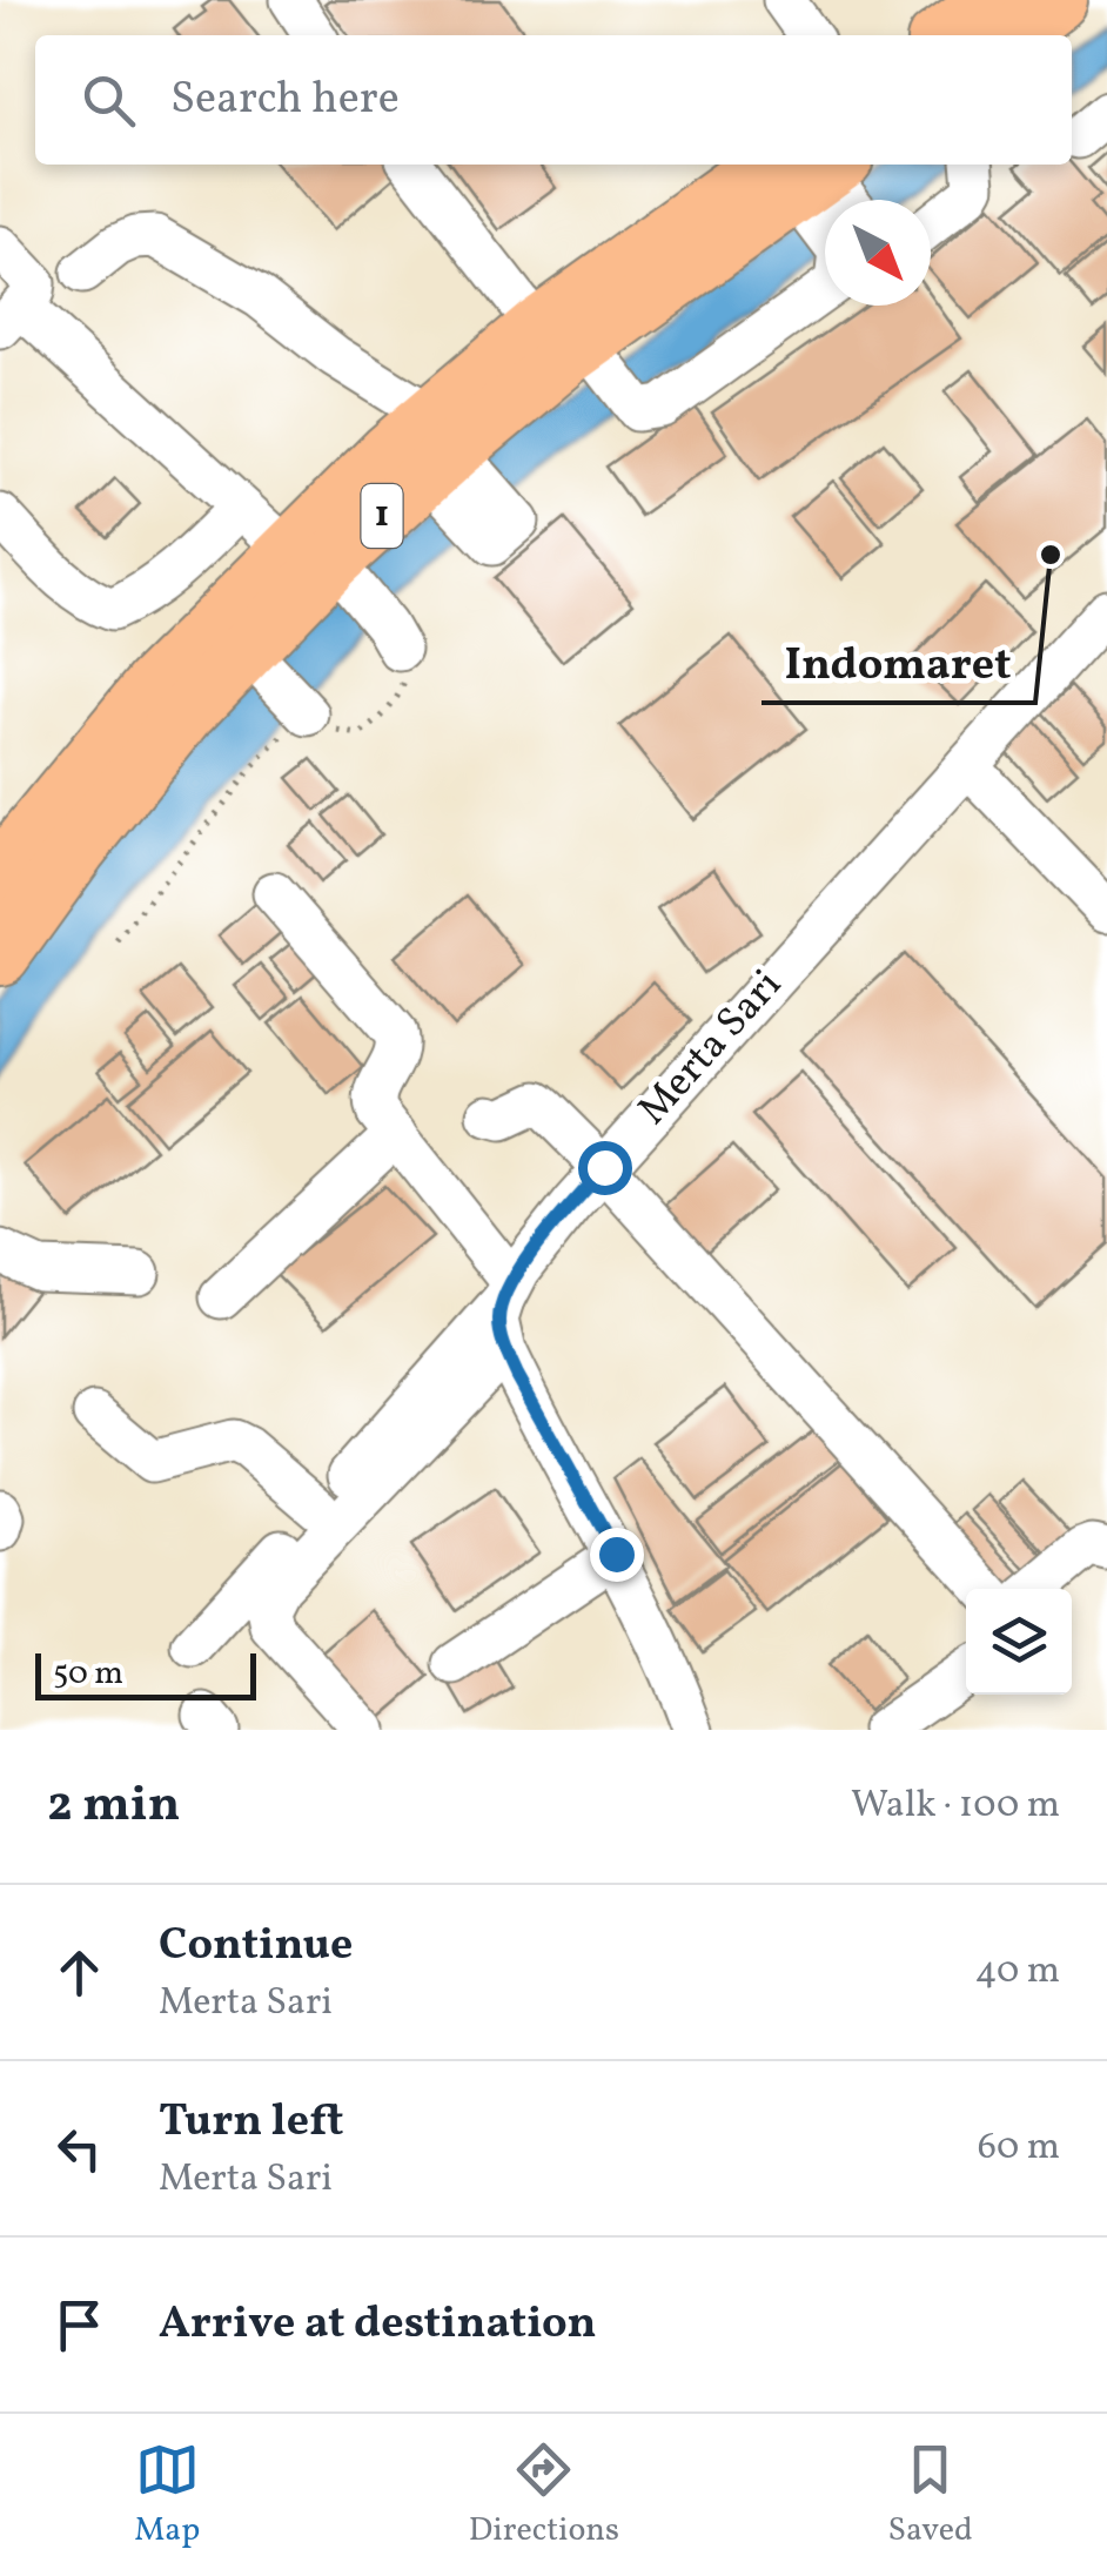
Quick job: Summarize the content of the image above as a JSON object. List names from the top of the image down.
{
  "streets": {
    "highway": ["1"],
    "street": ["Merta Sari"]
  },
  "places": ["Indomaret"],
  "scale_bar": "50 m",
  "north": "bottom right",
  "page": {
    "search": "Search here",
    "scale": "50 m",
    "heading": ["2 min", "Walk · 100 m"],
    "list": [
      ["Continue", "Merta Sari", "40 m"],
      ["Turn left", "Merta Sari", "60 m"],
      "Arrive at destination"
    ],
    "nav": ["Map", "Directions", "Saved"]
  }
}
